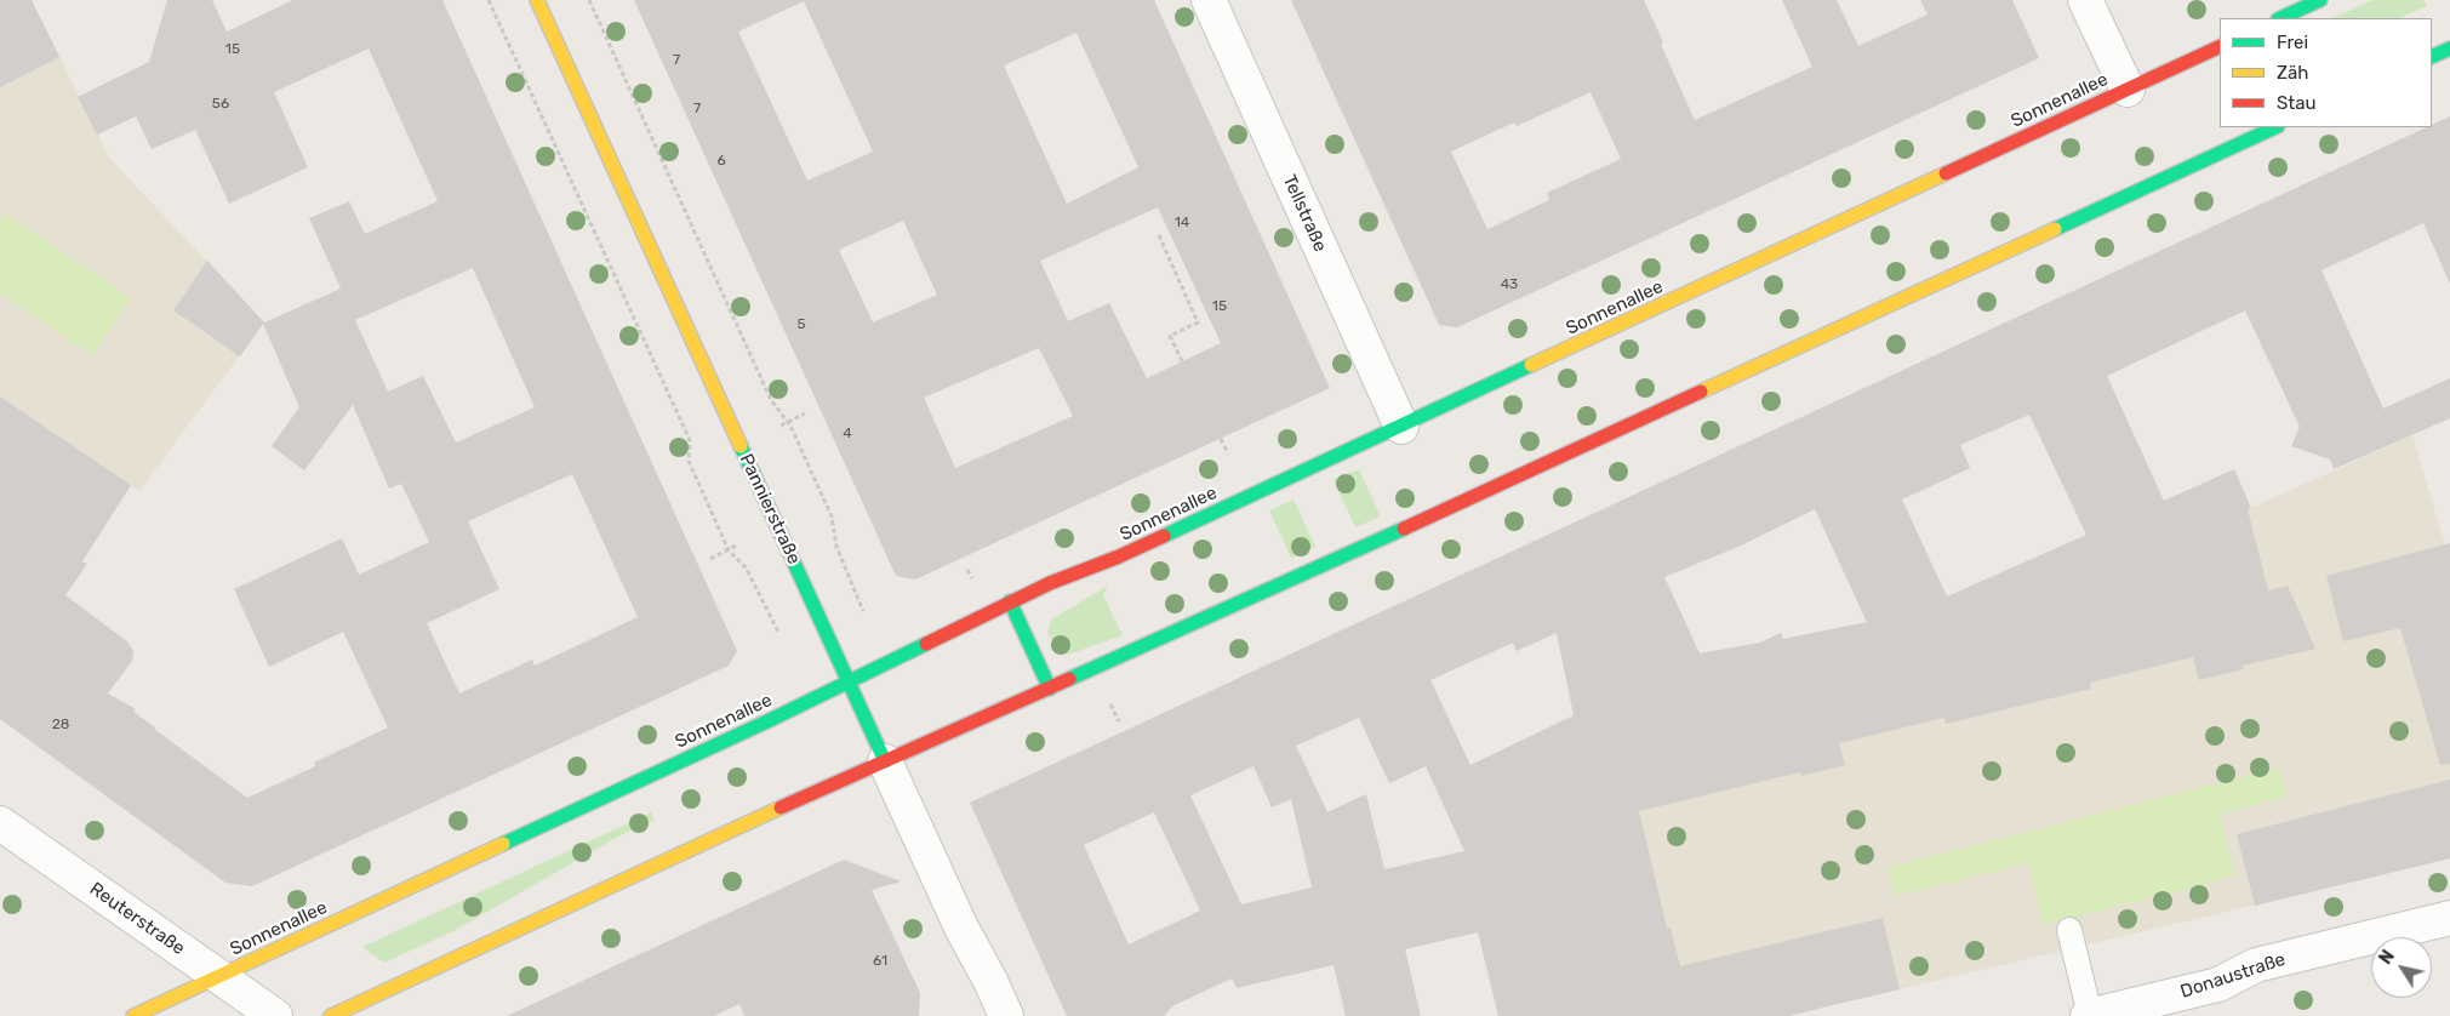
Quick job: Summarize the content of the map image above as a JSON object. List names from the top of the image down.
{
  "streets": {
    "main road": ["Sonnenallee", "Pannierstraße"],
    "street": ["Tellstraße", "Reuterstraße", "Donaustraße"]
  },
  "crossings": [
    ["Sonnenallee", "Tellstraße"],
    ["Sonnenallee", "Pannierstraße"],
    ["Sonnenallee", "Reuterstraße"]
  ],
  "house_numbers": [
    "15",
    "7",
    "56",
    "7",
    "6",
    "14",
    "43",
    "15",
    "5",
    "4",
    "28",
    "61"
  ],
  "legend": ["Frei", "Zäh", "Stau"],
  "north": "top left"
}
